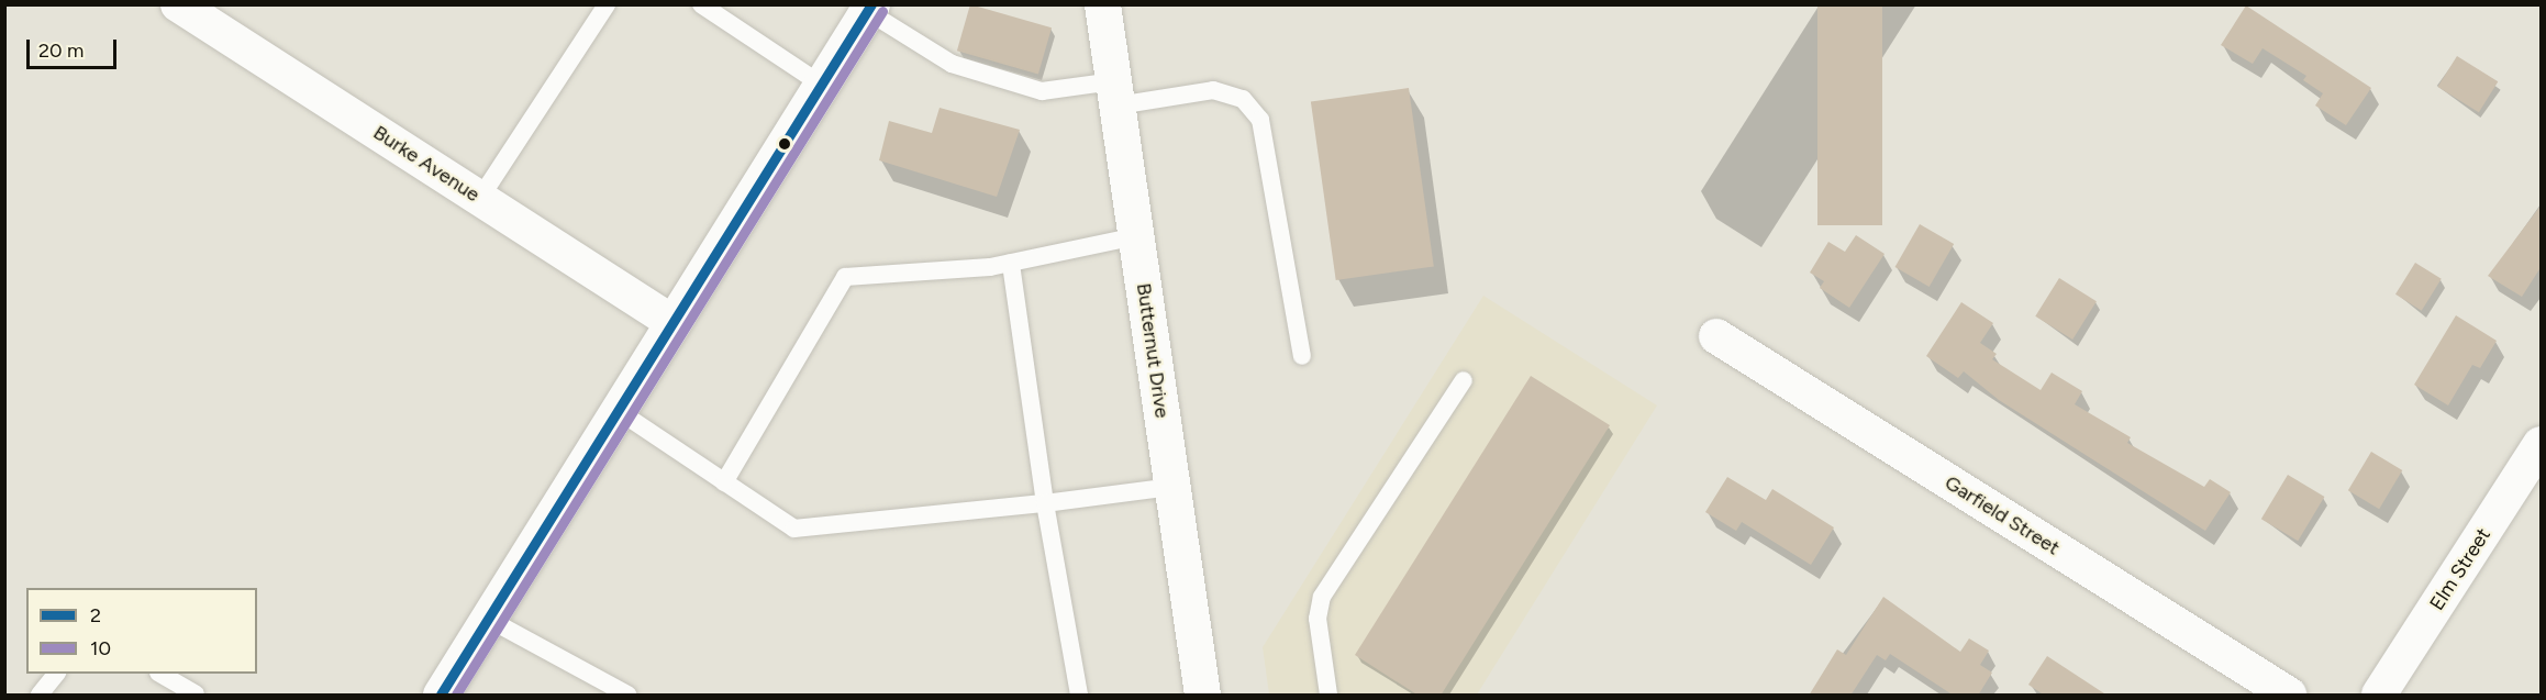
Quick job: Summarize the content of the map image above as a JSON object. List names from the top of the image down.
{
  "streets": {
    "street": [
      "Burke Avenue",
      "Butternut Drive",
      "Garfield Street",
      "Elm Street"
    ]
  },
  "lines": ["transit line 2", "transit line 10"],
  "legend": ["2", "10"],
  "scale_bar": "20 m"
}
